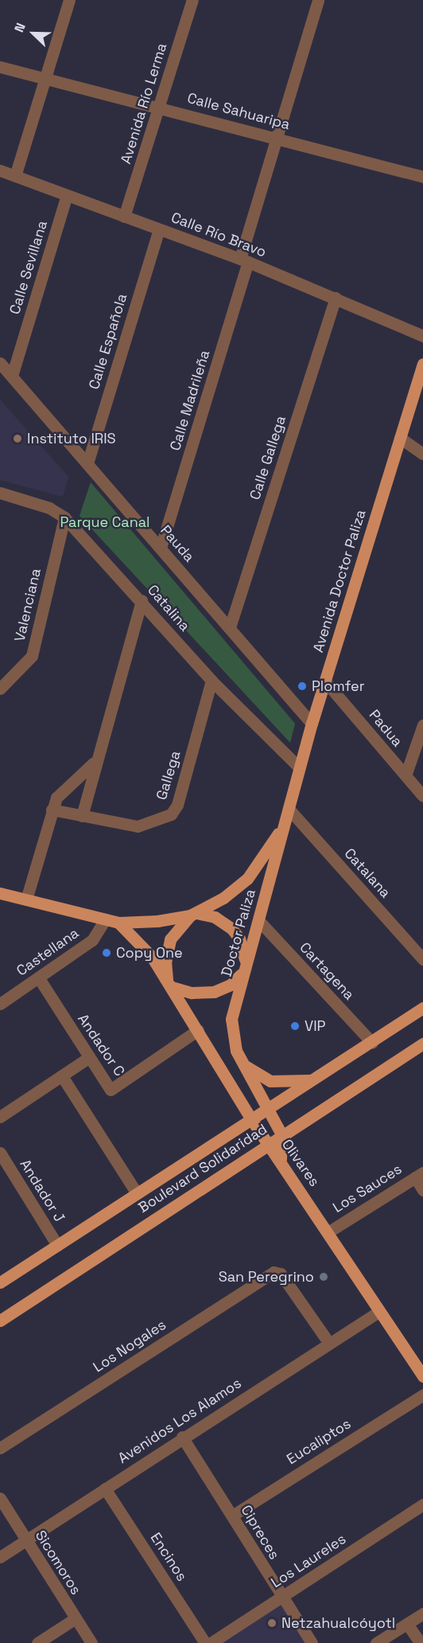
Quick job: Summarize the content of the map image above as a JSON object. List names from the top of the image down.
{
  "streets": {
    "main road": [
      "Avenida Doctor Paliza",
      "Doctor Paliza",
      "Olivares",
      "Boulevard Solidaridad"
    ],
    "street": [
      "Avenida Río Lerma",
      "Calle Sahuaripa",
      "Calle Río Bravo",
      "Calle Sevillana",
      "Calle Española",
      "Calle Madrileña",
      "Calle Gallega",
      "Pauda",
      "Valenciana",
      "Catalina",
      "Padua",
      "Gallega",
      "Catalana",
      "Castellana",
      "Cartagena",
      "Andador C",
      "Los Sauces",
      "Andador J",
      "Los Nogales",
      "Avenidos Los Alamos",
      "Eucaliptos",
      "Cipreces",
      "Encinos",
      "Los Laureles",
      "Sicomoros"
    ]
  },
  "crossings": [
    ["Avenida Río Lerma", "Calle Sahuaripa"],
    ["Avenida Río Lerma", "Calle Río Bravo"],
    ["Calle Sahuaripa", "Calle Madrileña"],
    ["Calle Río Bravo", "Calle Sevillana"],
    ["Calle Río Bravo", "Calle Española"],
    ["Calle Río Bravo", "Calle Madrileña"],
    ["Calle Río Bravo", "Calle Gallega"],
    ["Calle Sevillana", "Pauda"],
    ["Calle Española", "Pauda"],
    ["Calle Madrileña", "Pauda"],
    ["Calle Gallega", "Pauda"],
    ["Pauda", "Avenida Doctor Paliza"],
    ["Avenida Doctor Paliza", "Catalina"],
    ["Avenida Doctor Paliza", "Padua"],
    ["Avenida Doctor Paliza", "Catalana"],
    ["Avenida Doctor Paliza", "Doctor Paliza"],
    ["Valenciana", "Catalina"],
    ["Catalina", "Gallega"],
    ["Catalana", "Doctor Paliza"],
    ["Doctor Paliza", "Cartagena"],
    ["Doctor Paliza", "Olivares"],
    ["Doctor Paliza", "Boulevard Solidaridad"],
    ["Castellana", "Andador C"],
    ["Castellana", "Olivares"],
    ["Cartagena", "Boulevard Solidaridad"],
    ["Andador C", "Olivares"],
    ["Olivares", "Boulevard Solidaridad"],
    ["Olivares", "Los Sauces"],
    ["Olivares", "Avenidos Los Alamos"],
    ["Boulevard Solidaridad", "Andador J"],
    ["Los Nogales", "Avenidos Los Alamos"],
    ["Avenidos Los Alamos", "Cipreces"],
    ["Avenidos Los Alamos", "Encinos"],
    ["Avenidos Los Alamos", "Sicomoros"],
    ["Eucaliptos", "Cipreces"],
    ["Cipreces", "Los Laureles"]
  ],
  "parks": ["Parque Canal"],
  "places": [
    "Instituto IRIS",
    "Plomfer",
    "Copy One",
    "VIP",
    "San Peregrino",
    "Netzahualcóyotl"
  ],
  "north": "top left"
}
